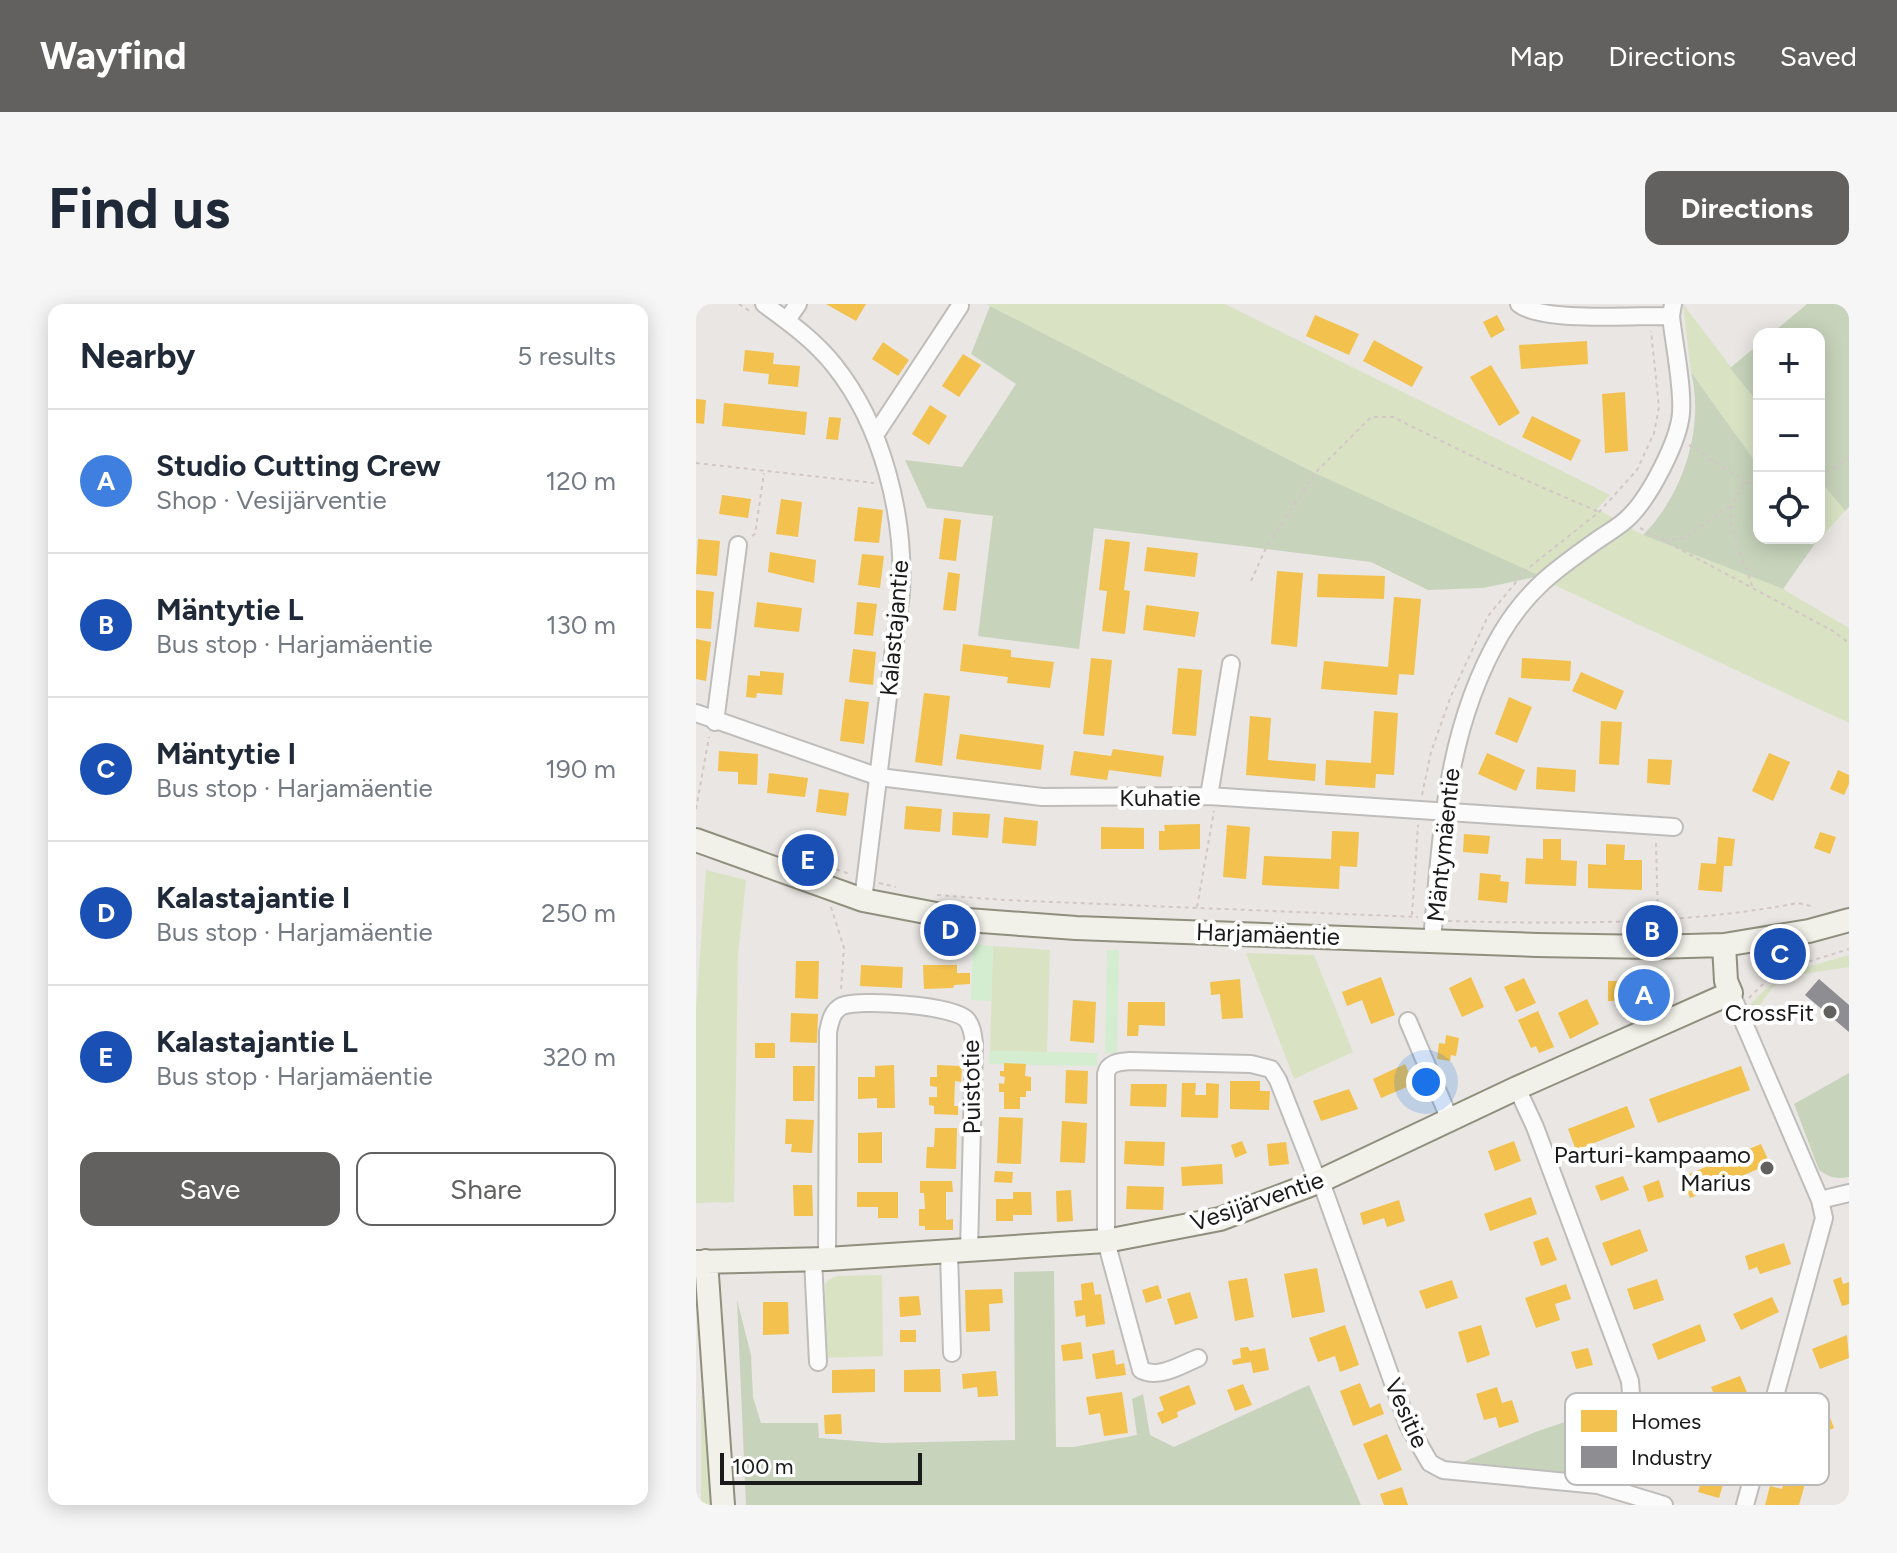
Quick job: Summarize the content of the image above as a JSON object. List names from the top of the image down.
{
  "streets": {
    "street": [
      "Kalastajantie",
      "Kuhatie",
      "Mäntymäentie",
      "Harjamäentie",
      "Puistotie",
      "Vesijärventie",
      "Vesitie"
    ]
  },
  "crossings": [
    ["Kalastajantie", "Kuhatie"],
    ["Kalastajantie", "Harjamäentie"],
    ["Kuhatie", "Mäntymäentie"],
    ["Mäntymäentie", "Harjamäentie"],
    ["Puistotie", "Vesijärventie"],
    ["Vesijärventie", "Vesitie"]
  ],
  "places": ["CrossFit", "Parturi-kampaamo Marius"],
  "legend": ["Homes", "Industry"],
  "scale_bar": "100 m",
  "page": {
    "header": "Wayfind",
    "nav": ["Map", "Directions", "Saved"],
    "buttons": [
      "Directions",
      ["Save", "Share"]
    ],
    "title": "Find us",
    "heading": ["Nearby", "5 results"],
    "map_buttons": ["+", "−"],
    "list": [
      {
        "mark": "A",
        "name": "Studio Cutting Crew",
        "note": "Shop · Vesijärventie",
        "value": "120 m"
      },
      {
        "mark": "B",
        "name": "Mäntytie L",
        "note": "Bus stop · Harjamäentie",
        "value": "130 m"
      },
      {
        "mark": "C",
        "name": "Mäntytie I",
        "note": "Bus stop · Harjamäentie",
        "value": "190 m"
      },
      {
        "mark": "D",
        "name": "Kalastajantie I",
        "note": "Bus stop · Harjamäentie",
        "value": "250 m"
      },
      {
        "mark": "E",
        "name": "Kalastajantie L",
        "note": "Bus stop · Harjamäentie",
        "value": "320 m"
      }
    ],
    "pins": [
      "E",
      "D",
      "B",
      "C",
      "A"
    ],
    "scale": "100 m"
  }
}
